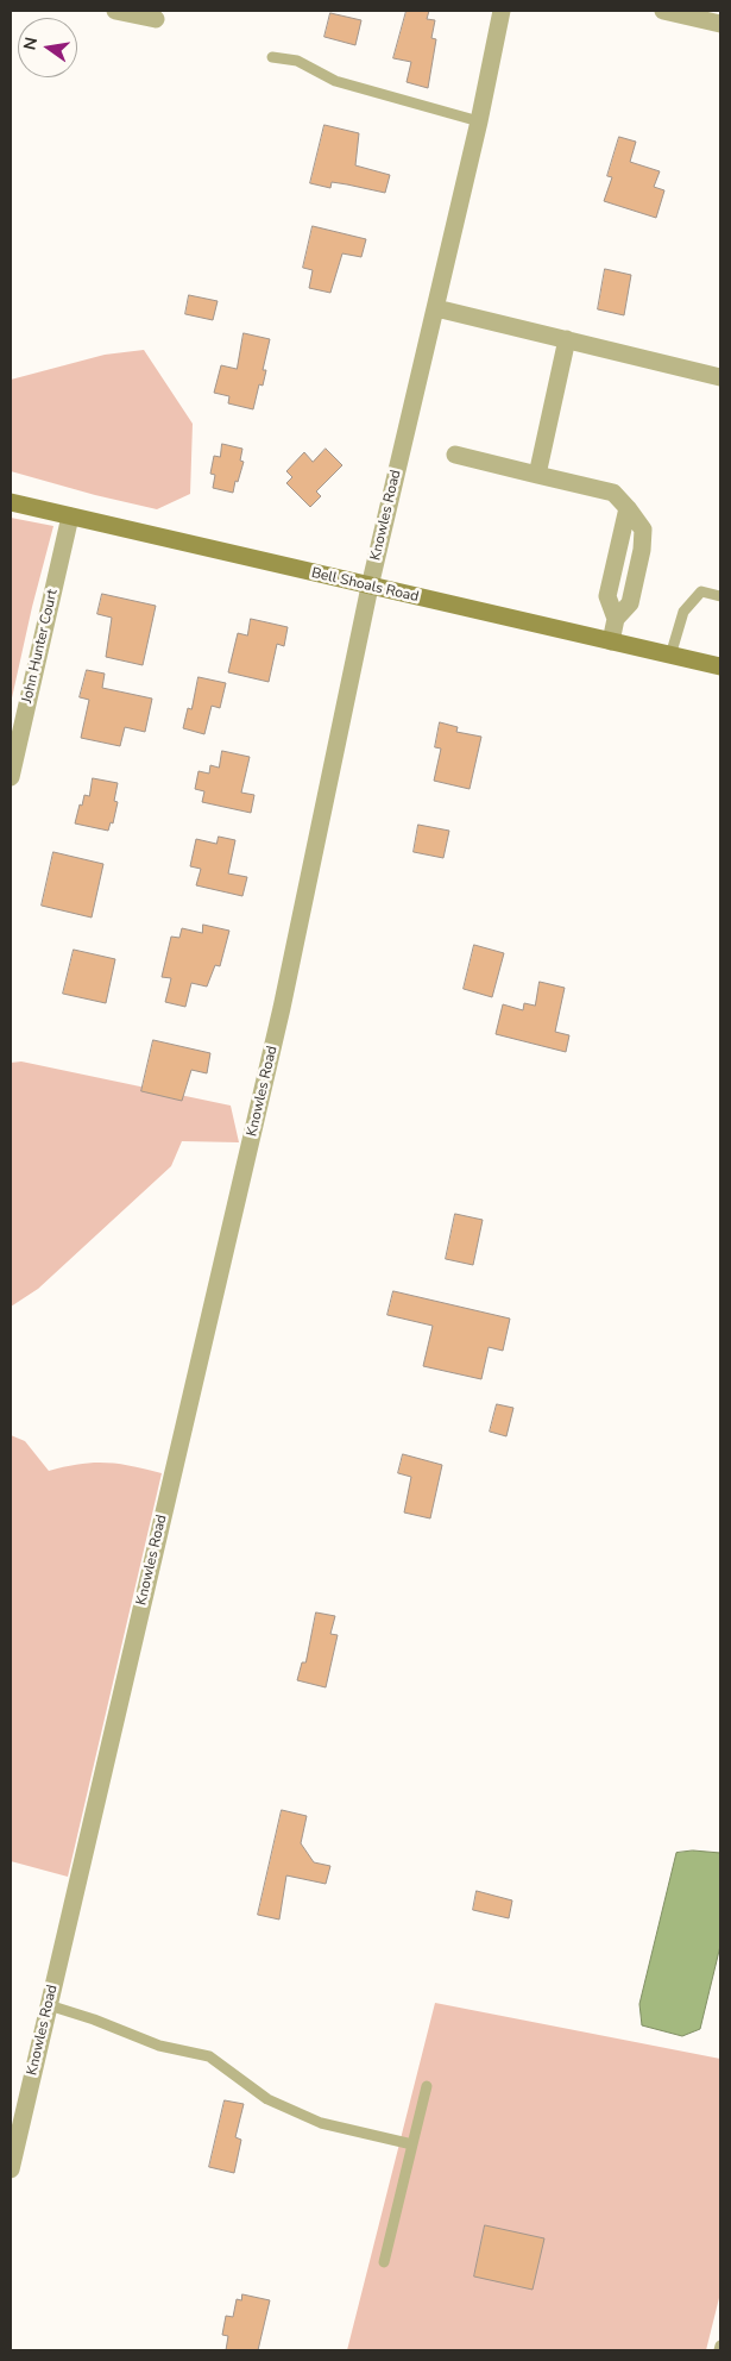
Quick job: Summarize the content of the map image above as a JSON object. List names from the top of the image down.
{
  "streets": {
    "main road": ["Bell Shoals Road"],
    "street": ["Knowles Road", "John Hunter Court"]
  },
  "crossings": [
    ["Knowles Road", "Bell Shoals Road"],
    ["Bell Shoals Road", "John Hunter Court"]
  ],
  "north": "left"
}
